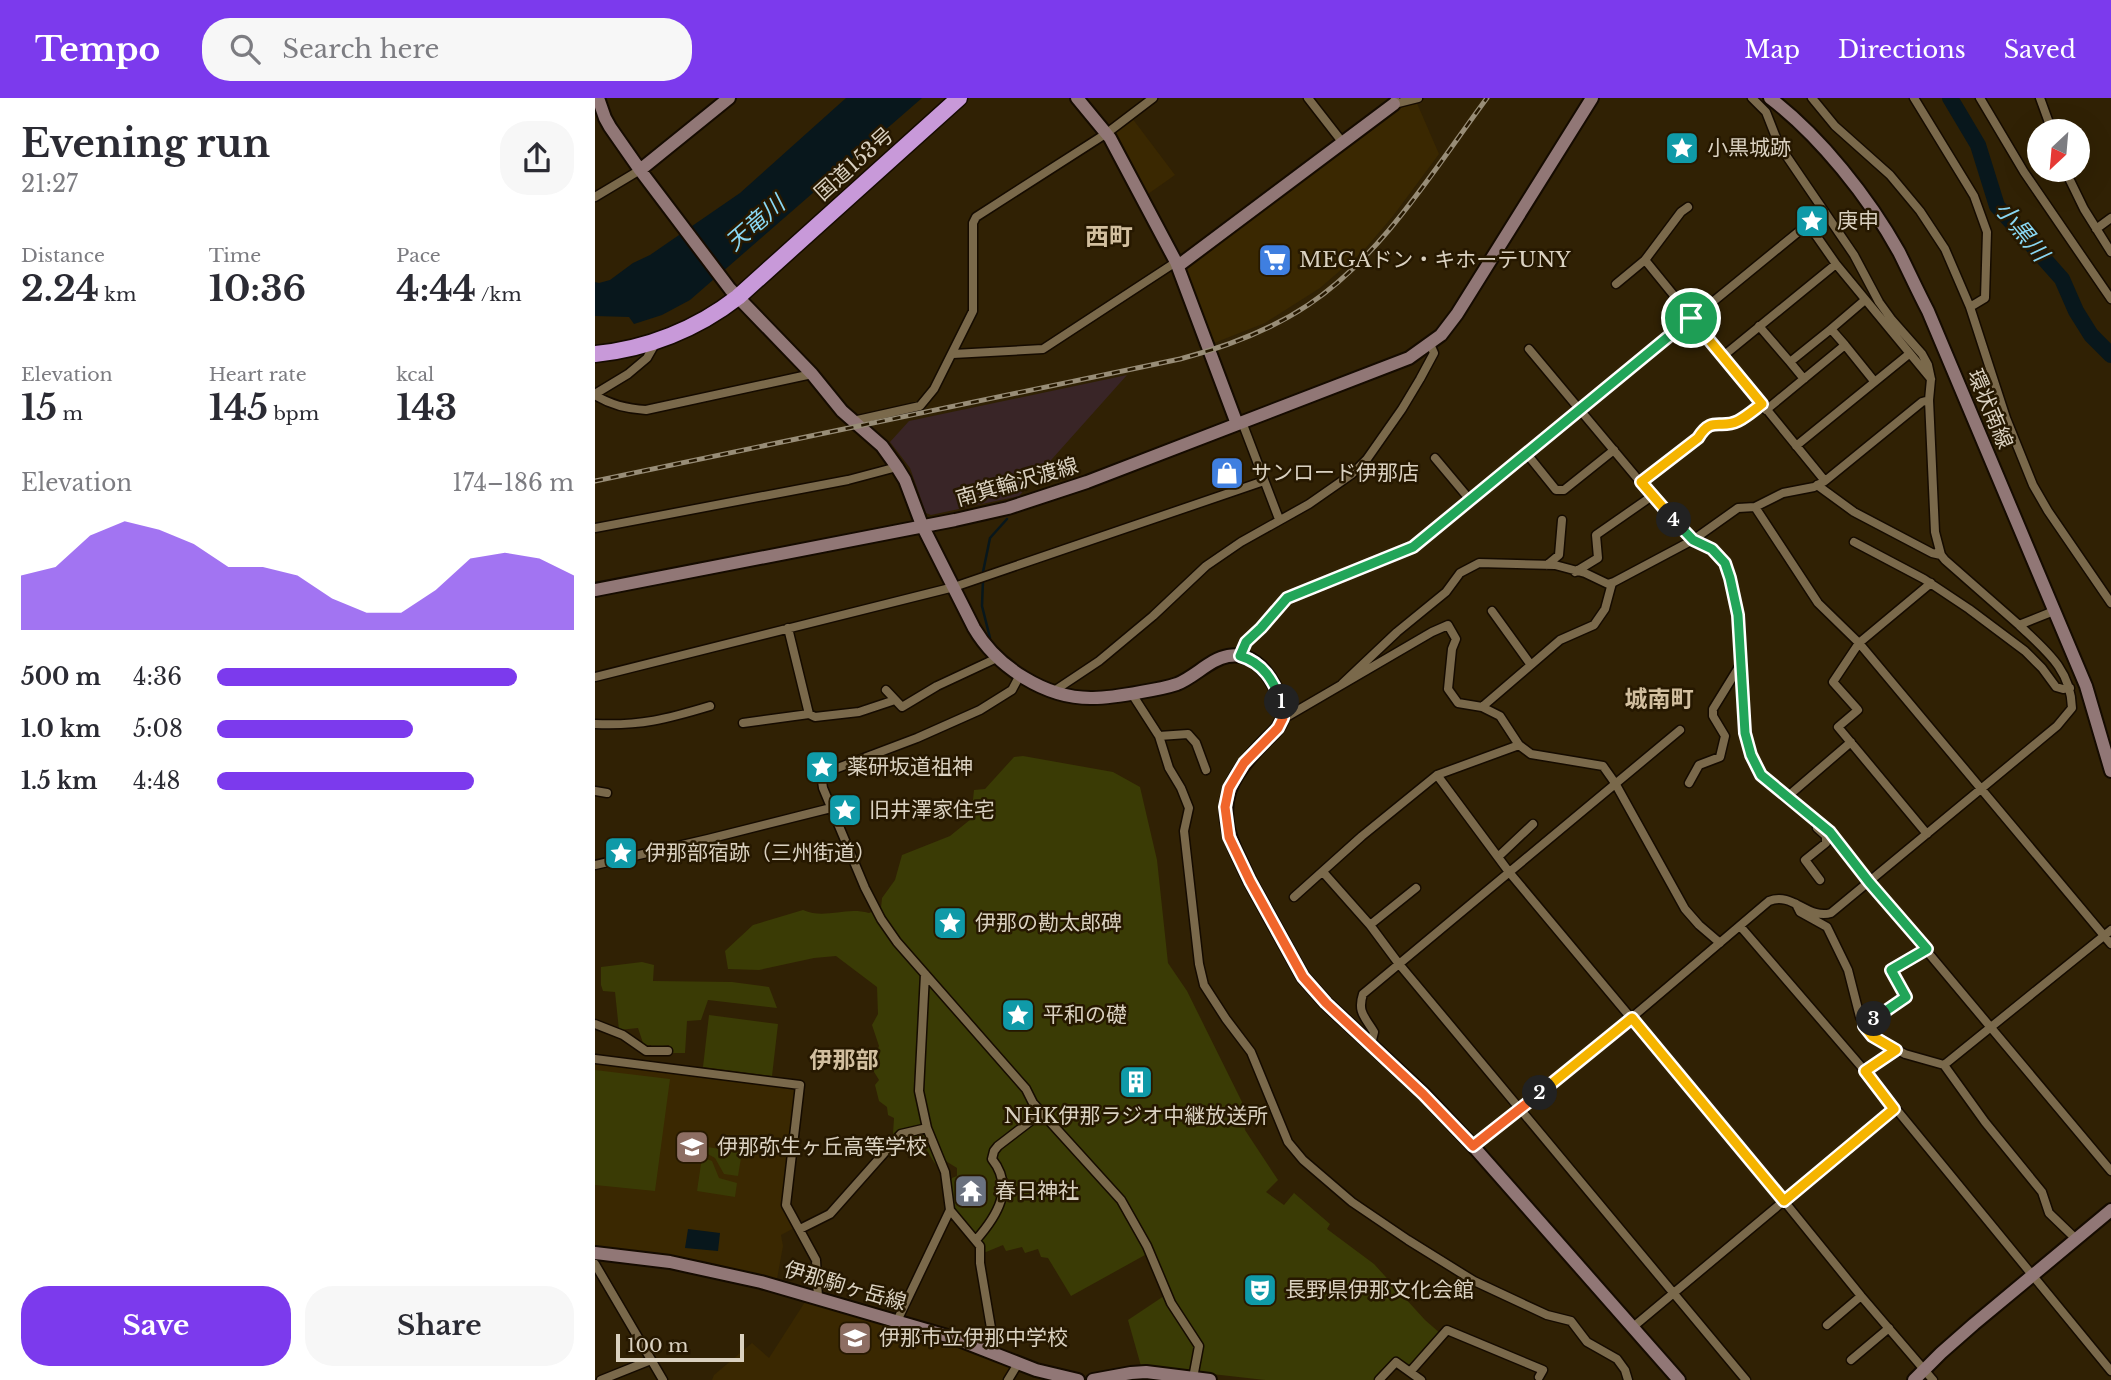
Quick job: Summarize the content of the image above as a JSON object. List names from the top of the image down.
{
  "streets": {
    "highway": ["国道153号"],
    "street": ["環状南線", "南箕輪沢渡線", "伊那駒ヶ岳線"]
  },
  "districts": ["西町", "城南町", "伊那部"],
  "water": ["天竜川", "小黒川"],
  "places": {
    "place": [
      "小黒城跡",
      "庚申",
      "薬研坂道祖神",
      "旧井澤家住宅",
      "伊那部宿跡（三州街道）",
      "伊那の勘太郎碑",
      "平和の礎"
    ],
    "supermarket": ["MEGAドン・キホーテUNY"],
    "shop": ["サンロード伊那店"],
    "building": ["NHK伊那ラジオ中継放送所"],
    "school or university": ["伊那弥生ヶ丘高等学校", "伊那市立伊那中学校"],
    "temple": ["春日神社"],
    "theatre": ["長野県伊那文化会館"]
  },
  "scale_bar": "100 m",
  "north": "bottom left",
  "page": {
    "header": "Tempo",
    "search": "Search here",
    "nav": ["Map", "Directions", "Saved"],
    "heading": ["Evening run", "21:27"],
    "stats": [
      ["Distance", "2.24 km"],
      ["Time", "10:36"],
      ["Pace", "4:44 /km"],
      ["Elevation", "15 m"],
      ["Heart rate", "145 bpm"],
      ["kcal", "143"]
    ],
    "chart": ["Elevation", "174–186 m"],
    "pins": [
      "4",
      "1",
      "3",
      "2"
    ],
    "list": [
      {
        "name": "500 m",
        "note": "4:36"
      },
      {
        "name": "1.0 km",
        "note": "5:08"
      },
      {
        "name": "1.5 km",
        "note": "4:48"
      }
    ],
    "buttons": ["Save", "Share"],
    "scale": "100 m"
  }
}
